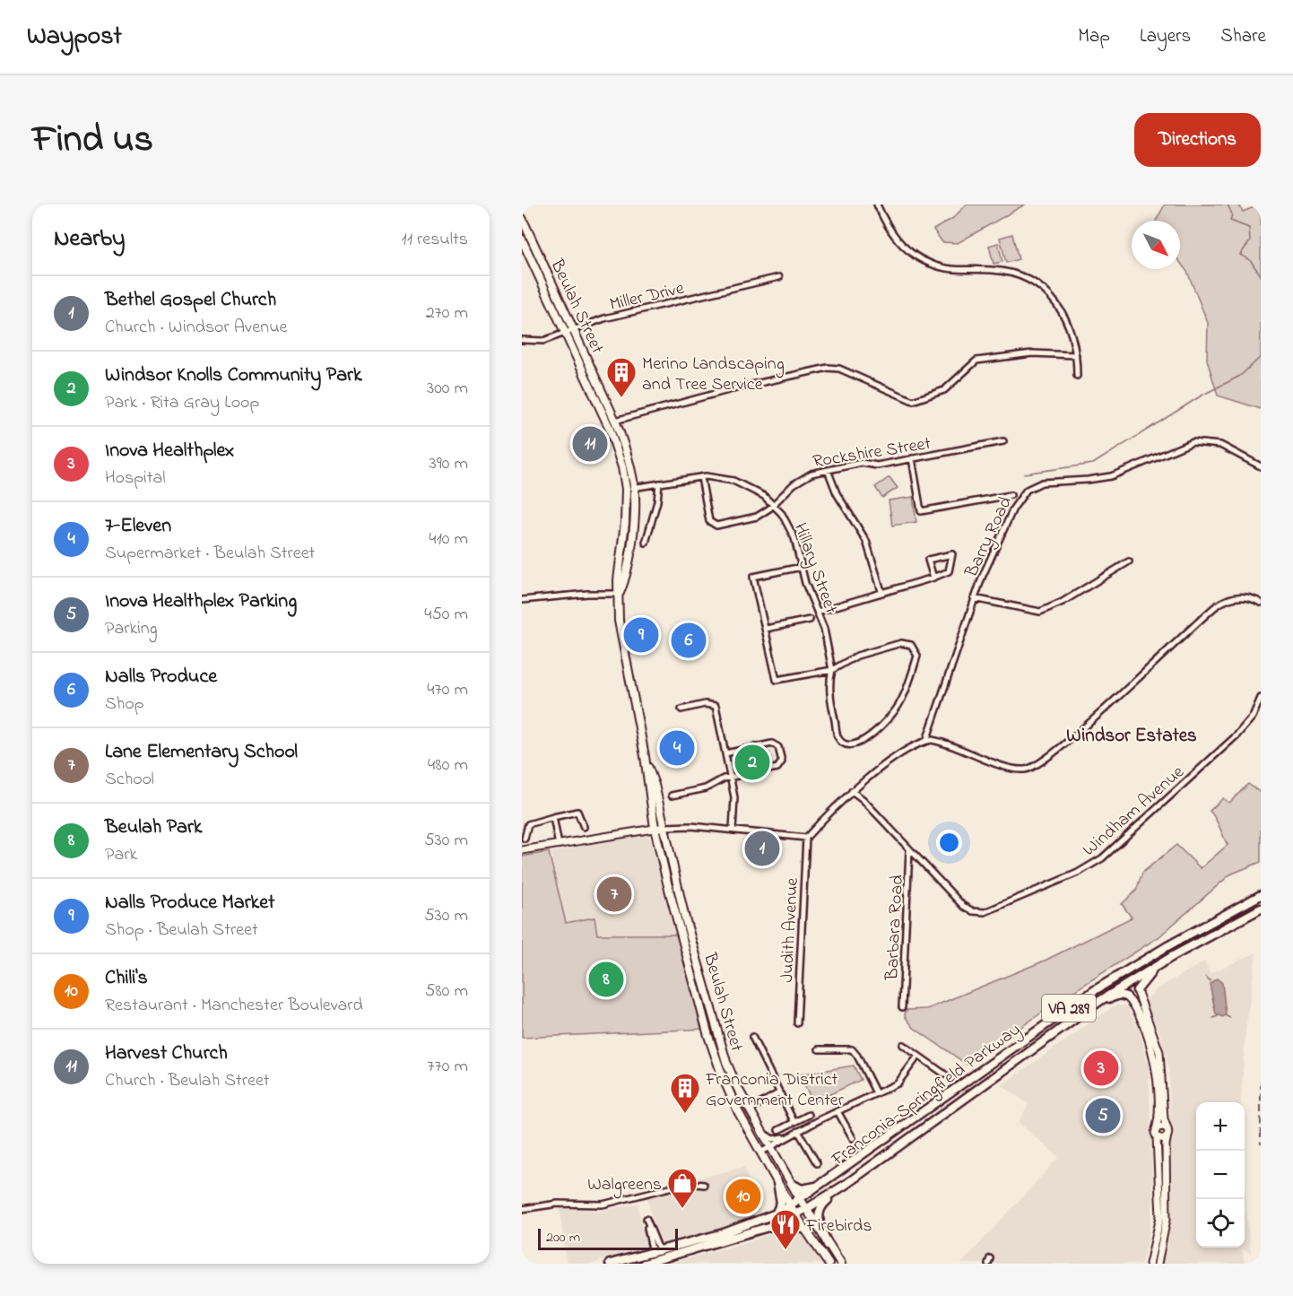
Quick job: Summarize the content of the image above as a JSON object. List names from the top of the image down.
{
  "streets": {
    "main road": ["Beulah Street", "VA 289", "Franconia-Springfield Parkway"],
    "street": [
      "Miller Drive",
      "Rockshire Street",
      "Barry Road",
      "Hillary Street",
      "Windham Avenue",
      "Barbara Road",
      "Judith Avenue"
    ]
  },
  "crossings": [
    ["Miller Drive", "Beulah Street"],
    ["Beulah Street", "Hillary Street"],
    ["Beulah Street", "Franconia-Springfield Parkway"],
    ["Rockshire Street", "Hillary Street"],
    ["Windham Avenue", "Barbara Road"]
  ],
  "districts": ["Windsor Estates"],
  "places": {
    "building": ["Merino Landscaping and Tree Service", "Franconia District Government Center"],
    "shop": ["Walgreens"],
    "restaurant": ["Firebirds"]
  },
  "scale_bar": "200 m",
  "north": "bottom right",
  "page": {
    "header": "Waypost",
    "nav": ["Map", "Layers", "Share"],
    "title": "Find us",
    "buttons": "Directions",
    "heading": ["Nearby", "11 results"],
    "list": [
      {
        "mark": "1",
        "name": "Bethel Gospel Church",
        "note": "Church · Windsor Avenue",
        "value": "270 m"
      },
      {
        "mark": "2",
        "name": "Windsor Knolls Community Park",
        "note": "Park · Rita Gray Loop",
        "value": "300 m"
      },
      {
        "mark": "3",
        "name": "Inova Healthplex",
        "note": "Hospital",
        "value": "390 m"
      },
      {
        "mark": "4",
        "name": "7-Eleven",
        "note": "Supermarket · Beulah Street",
        "value": "410 m"
      },
      {
        "mark": "5",
        "name": "Inova Healthplex Parking",
        "note": "Parking",
        "value": "450 m"
      },
      {
        "mark": "6",
        "name": "Nalls Produce",
        "note": "Shop",
        "value": "470 m"
      },
      {
        "mark": "7",
        "name": "Lane Elementary School",
        "note": "School",
        "value": "480 m"
      },
      {
        "mark": "8",
        "name": "Beulah Park",
        "note": "Park",
        "value": "530 m"
      },
      {
        "mark": "9",
        "name": "Nalls Produce Market",
        "note": "Shop · Beulah Street",
        "value": "530 m"
      },
      {
        "mark": "10",
        "name": "Chili's",
        "note": "Restaurant · Manchester Boulevard",
        "value": "580 m"
      },
      {
        "mark": "11",
        "name": "Harvest Church",
        "note": "Church · Beulah Street",
        "value": "770 m"
      }
    ],
    "pins": [
      "11",
      "9",
      "6",
      "4",
      "2",
      "1",
      "7",
      "8",
      "3",
      "5",
      "10"
    ],
    "map_buttons": ["+", "−"],
    "scale": "200 m"
  }
}
